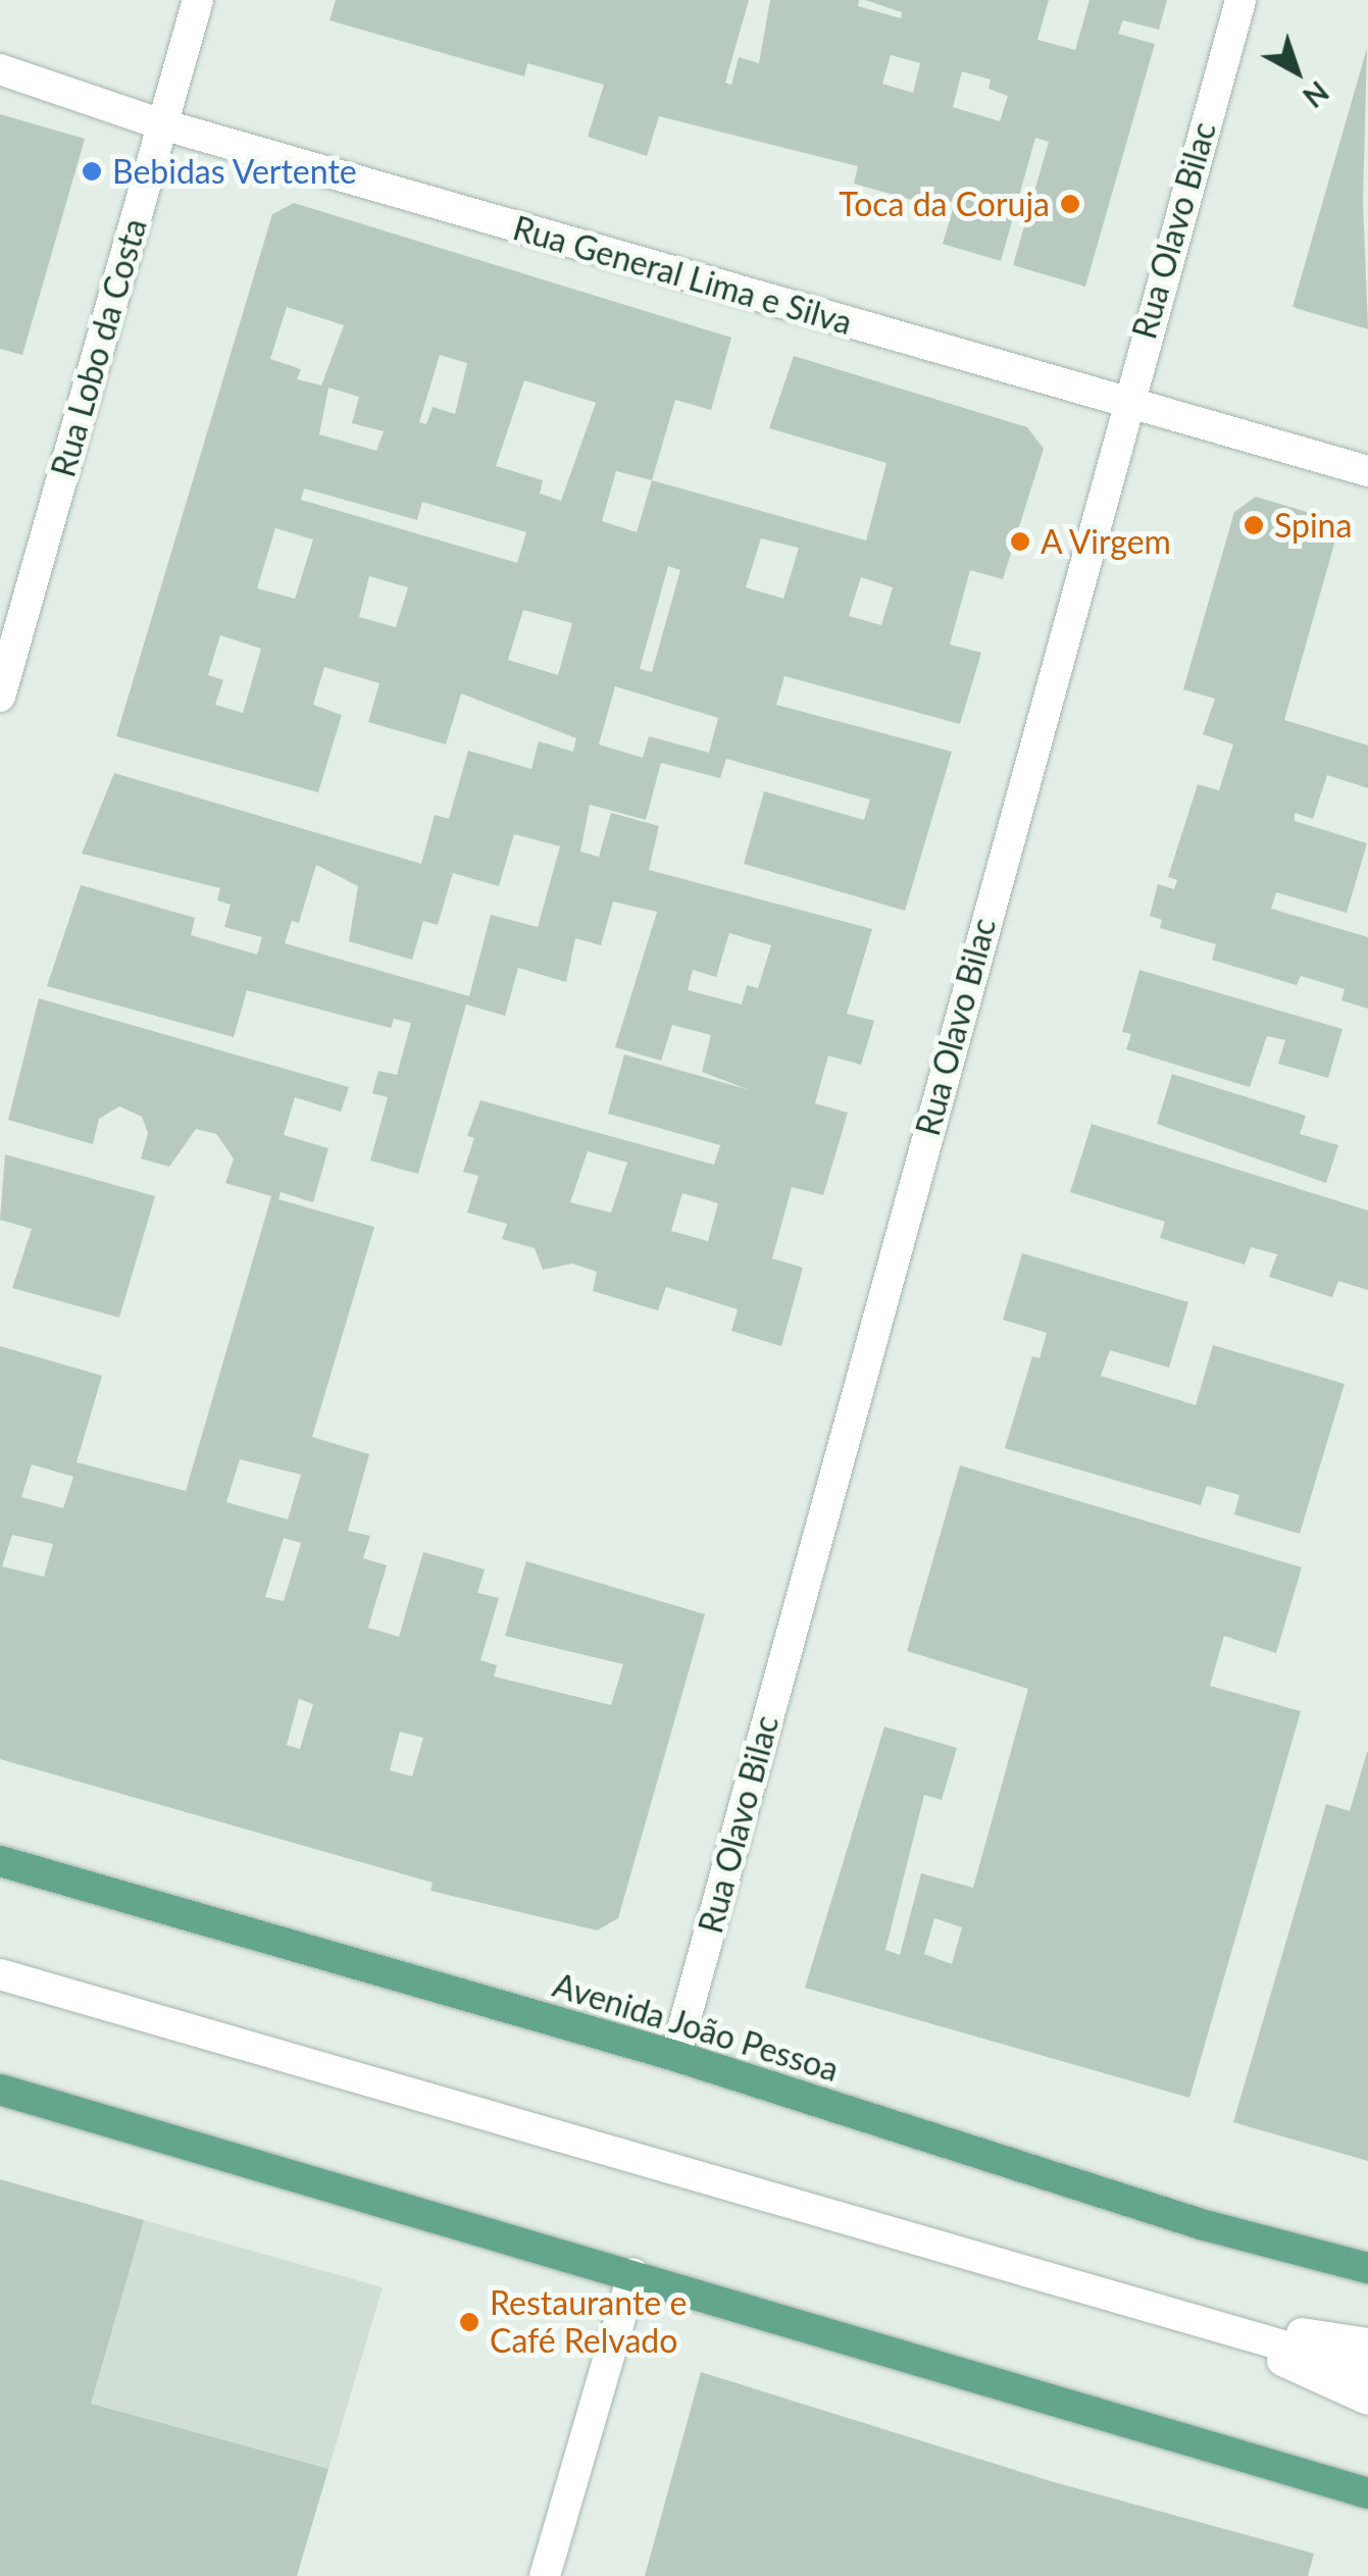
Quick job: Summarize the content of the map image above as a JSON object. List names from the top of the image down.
{
  "streets": {
    "main road": ["Avenida João Pessoa"],
    "street": ["Rua Olavo Bilac", "Rua General Lima e Silva", "Rua Lobo da Costa"]
  },
  "crossings": [
    ["Rua Olavo Bilac", "Rua General Lima e Silva"],
    ["Rua Olavo Bilac", "Avenida João Pessoa"],
    ["Rua General Lima e Silva", "Rua Lobo da Costa"]
  ],
  "places": [
    "Bebidas Vertente",
    "Toca da Coruja",
    "Spina",
    "A Virgem",
    "Restaurante e Café Relvado"
  ],
  "north": "bottom right"
}
